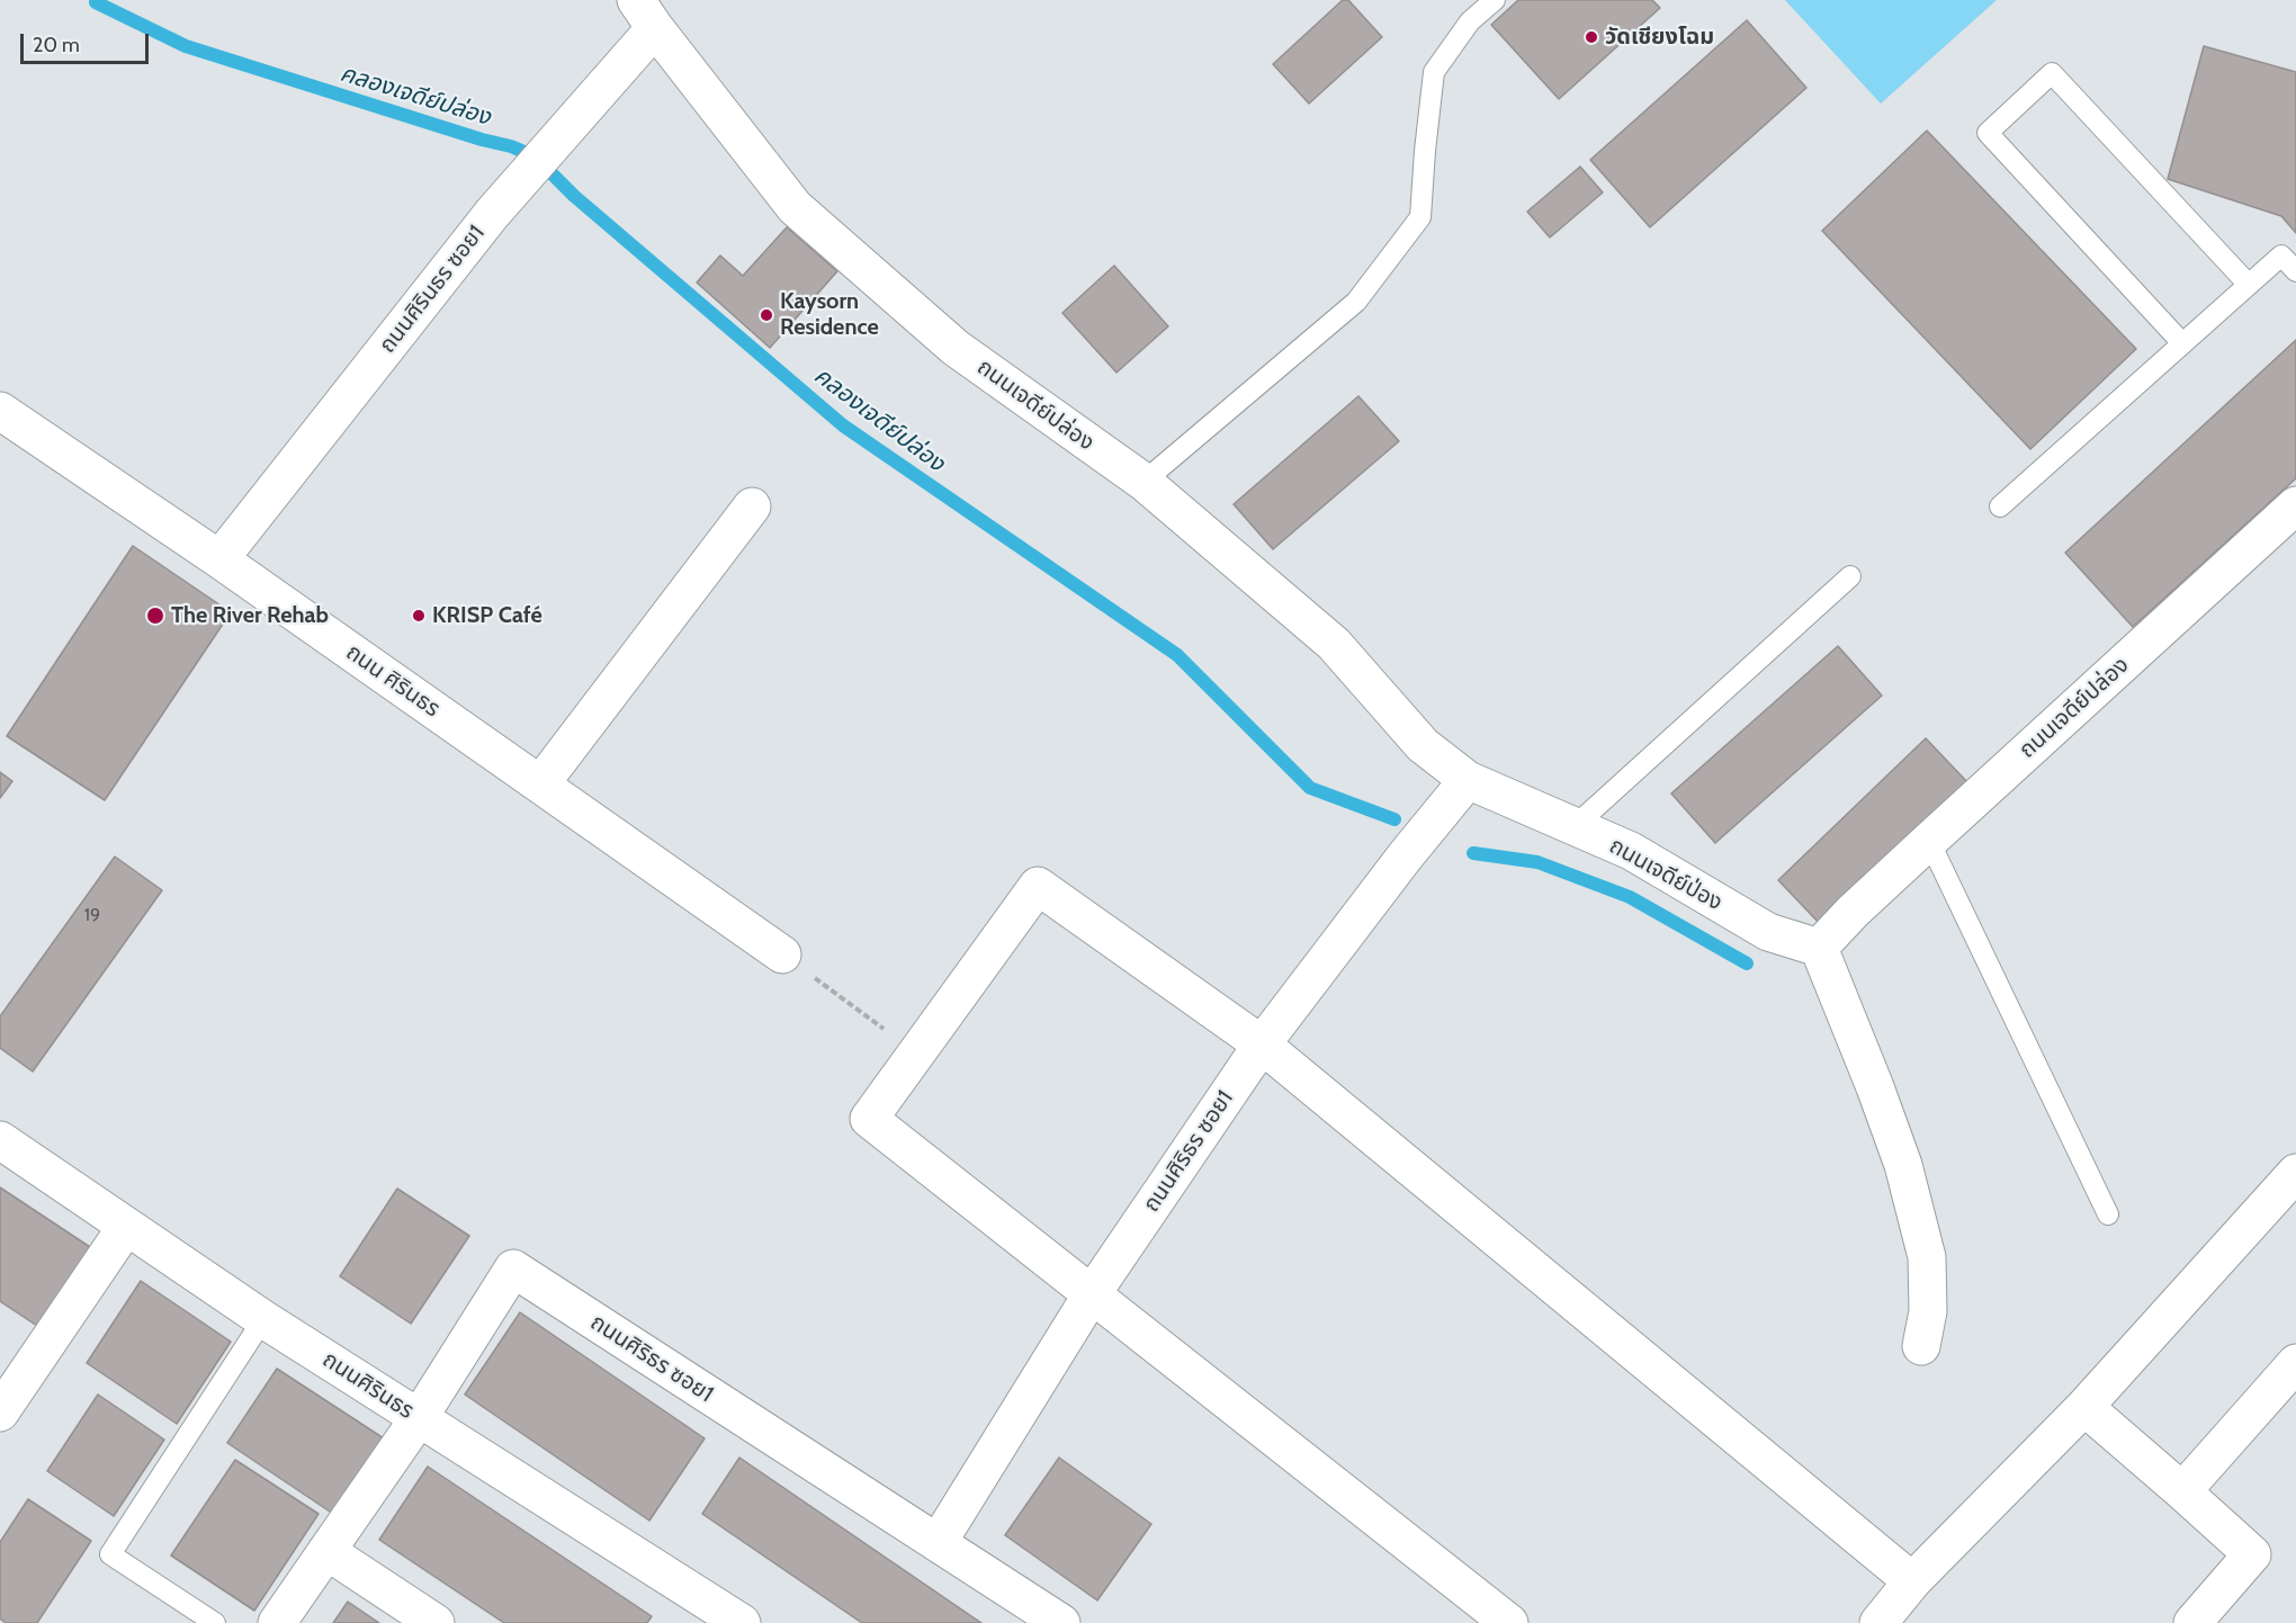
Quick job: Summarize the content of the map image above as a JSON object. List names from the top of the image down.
{
  "streets": {
    "street": [
      "ถนนศิรินธร ซอย1",
      "ถนนเจดีย์ปล่อง",
      "ถนน ศิรินธร",
      "ถนนเจดีย์ป่อง",
      "ถนนศิริธร ซอย1",
      "ถนนศิรินธร"
    ]
  },
  "crossings": [
    ["ถนนศิรินธร ซอย1", "ถนนเจดีย์ปล่อง"],
    ["ถนนศิรินธร ซอย1", "ถนน ศิรินธร"],
    ["ถนนเจดีย์ปล่อง", "ถนนเจดีย์ป่อง"],
    ["ถนนเจดีย์ปล่อง", "ถนนศิริธร ซอย1"],
    ["ถนนเจดีย์ป่อง", "ถนนศิริธร ซอย1"],
    ["ถนนศิริธร ซอย1", "ถนนศิรินธร"]
  ],
  "water": ["คลองเจดีย์ปล่อง"],
  "places": [
    "วัดเชียงโฉม",
    "Kaysorn Residence",
    "The River Rehab",
    "KRISP Café"
  ],
  "house_numbers": ["19"],
  "scale_bar": "20 m"
}
